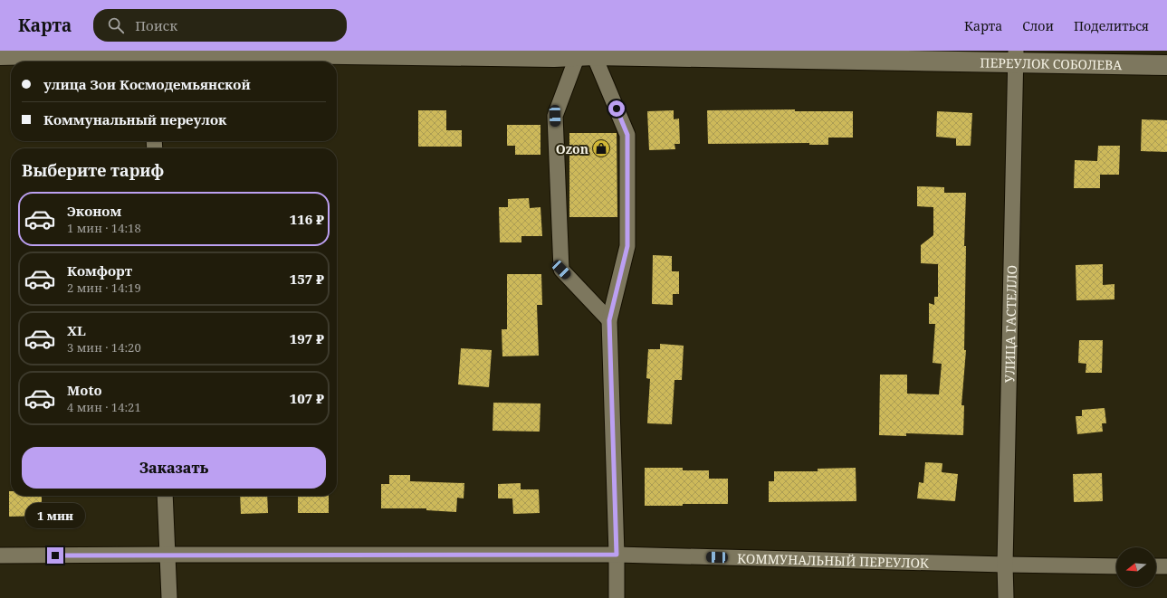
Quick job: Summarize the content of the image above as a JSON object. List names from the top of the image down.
{
  "streets": {
    "main road": ["ПЕРЕУЛОК СОБОЛЕВА"],
    "street": ["УЛИЦА ГАСТЕЛЛО", "КОММУНАЛЬНЫЙ ПЕРЕУЛОК"]
  },
  "crossings": [
    ["ПЕРЕУЛОК СОБОЛЕВА", "УЛИЦА ГАСТЕЛЛО"],
    ["УЛИЦА ГАСТЕЛЛО", "КОММУНАЛЬНЫЙ ПЕРЕУЛОК"]
  ],
  "places": {
    "shop": ["Ozon"]
  },
  "north": "left",
  "page": {
    "header": "Карта",
    "search": "Поиск",
    "nav": ["Карта", "Слои", "Поделиться"],
    "banner": ["улица Зои Космодемьянской", "Коммунальный переулок"],
    "heading": "Выберите тариф",
    "list": [
      {
        "name": "Эконом",
        "note": "1 мин · 14:18",
        "value": "116 ₽"
      },
      {
        "name": "Комфорт",
        "note": "2 мин · 14:19",
        "value": "157 ₽"
      },
      {
        "name": "XL",
        "note": "3 мин · 14:20",
        "value": "197 ₽"
      },
      {
        "name": "Moto",
        "note": "4 мин · 14:21",
        "value": "107 ₽"
      }
    ],
    "buttons": "Заказать",
    "bubble": "1 мин"
  }
}
